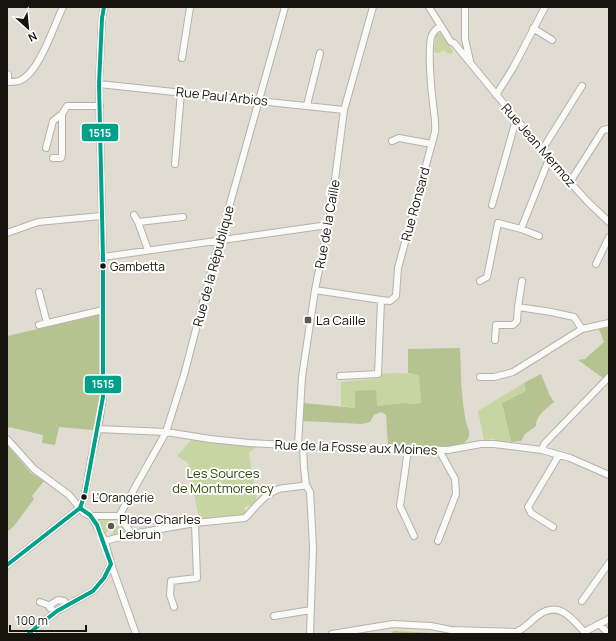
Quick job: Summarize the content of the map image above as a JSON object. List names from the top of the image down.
{
  "streets": {
    "street": [
      "Rue Paul Arbios",
      "Rue Jean Mermoz",
      "Rue Ronsard",
      "Rue de la Caille",
      "Rue de la République",
      "Rue de la Fosse aux Moines"
    ]
  },
  "crossings": [
    ["Rue Paul Arbios", "Rue de la Caille"],
    ["Rue Paul Arbios", "Rue de la République"],
    ["Rue Jean Mermoz", "Rue Ronsard"],
    ["Rue de la Caille", "Rue de la Fosse aux Moines"],
    ["Rue de la République", "Rue de la Fosse aux Moines"]
  ],
  "parks": ["Les Sources de Montmorency"],
  "places": {
    "other": ["Gambetta", "L'Orangerie", "Place Charles Lebrun"],
    "transit": ["La Caille"]
  },
  "lines": ["transit line 1515"],
  "scale_bar": "100 m",
  "north": "bottom right"
}
